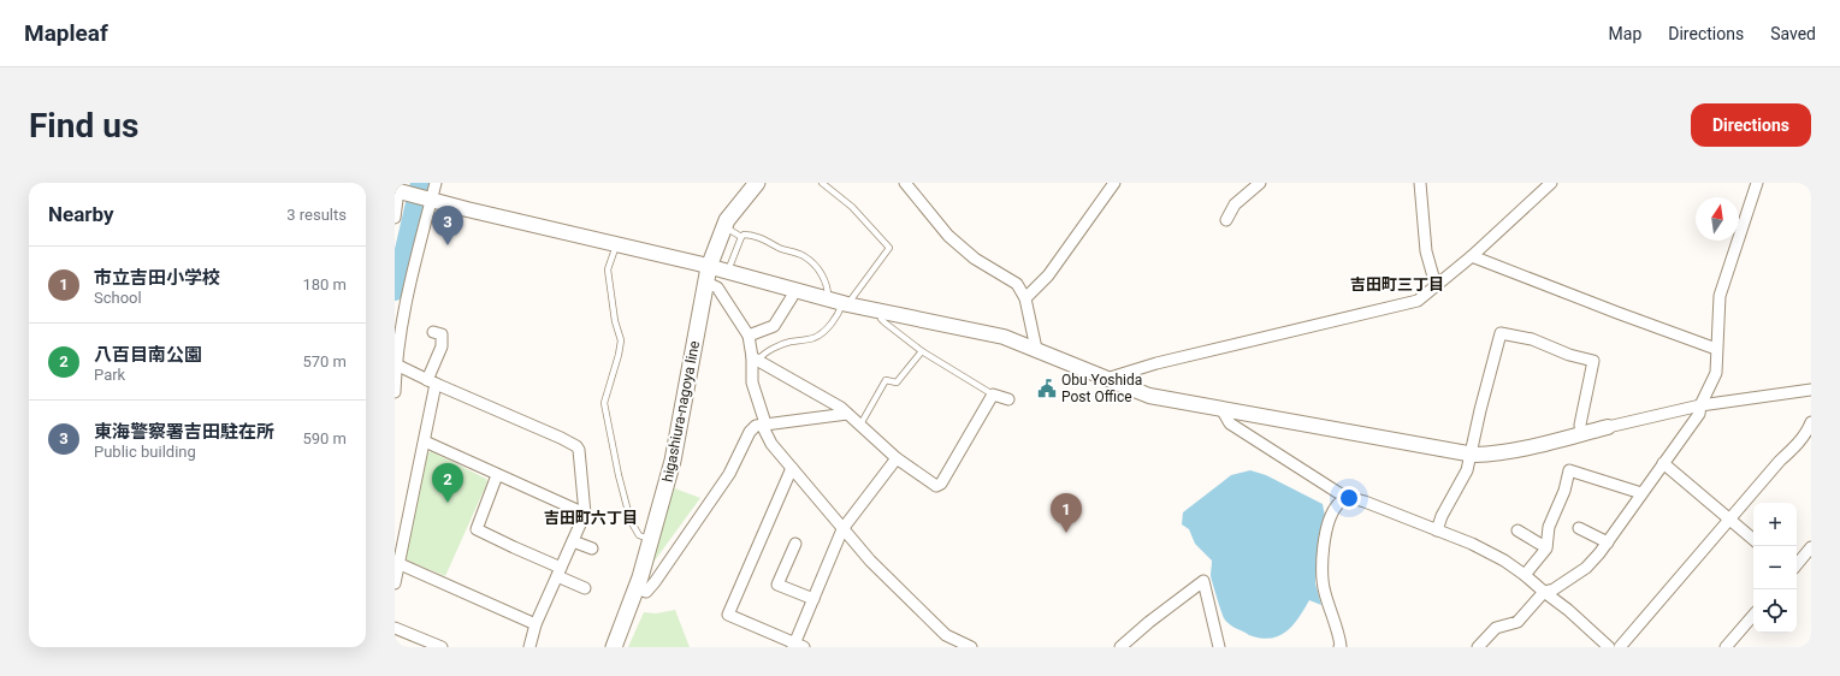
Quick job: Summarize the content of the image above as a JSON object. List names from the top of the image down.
{
  "streets": {
    "main road": ["higashiura-nagoya line"]
  },
  "districts": ["吉田町三丁目", "吉田町六丁目"],
  "places": {
    "public building": ["Obu Yoshida Post Office"]
  },
  "north": "top",
  "page": {
    "header": "Mapleaf",
    "nav": ["Map", "Directions", "Saved"],
    "buttons": "Directions",
    "title": "Find us",
    "heading": ["Nearby", "3 results"],
    "pins": ["3", "2", "1"],
    "list": [
      {
        "mark": "1",
        "name": "市立吉田小学校",
        "note": "School",
        "value": "180 m"
      },
      {
        "mark": "2",
        "name": "八百目南公園",
        "note": "Park",
        "value": "570 m"
      },
      {
        "mark": "3",
        "name": "東海警察署吉田駐在所",
        "note": "Public building",
        "value": "590 m"
      }
    ],
    "map_buttons": ["+", "−"]
  }
}
